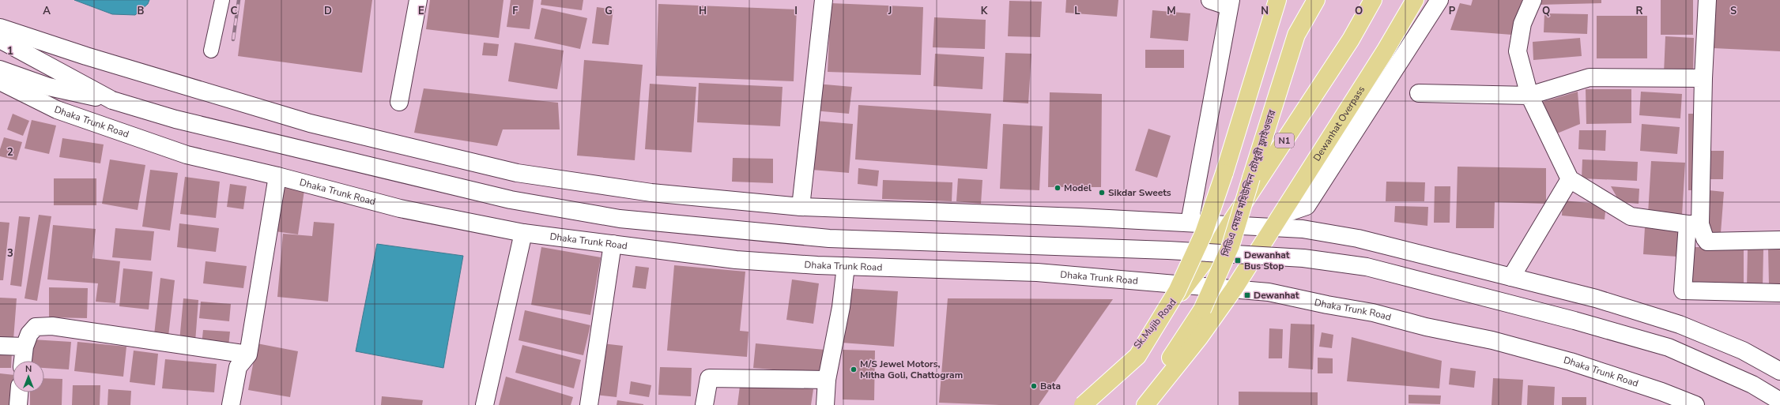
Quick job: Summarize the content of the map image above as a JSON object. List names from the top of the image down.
{
  "streets": {
    "highway": [
      "Dewanhat Overpass",
      "N1",
      "সিডিএ মেয়র মহিউদ্দিন চৌধুরী ফ্লাইওভার",
      "Sk.Mujib Road"
    ],
    "main road": ["Dhaka Trunk Road"]
  },
  "crossings": [
    ["Dhaka Trunk Road", "Dewanhat Overpass"],
    ["Dhaka Trunk Road", "Sk.Mujib Road"],
    ["N1", "Sk.Mujib Road"]
  ],
  "places": {
    "other": [
      "Model",
      "Sikdar Sweets",
      "M/S Jewel Motors, Mitha Goli, Chattogram",
      "Bata"
    ],
    "transit": ["Dewanhat Bus Stop", "Dewanhat"]
  },
  "north": "top",
  "grid": {
    "columns": [
      "A",
      "B",
      "C",
      "D",
      "E",
      "F",
      "G",
      "H",
      "I",
      "J",
      "K",
      "L",
      "M",
      "N",
      "O",
      "P",
      "Q",
      "R",
      "S"
    ],
    "rows": ["1", "2", "3"]
  }
}
